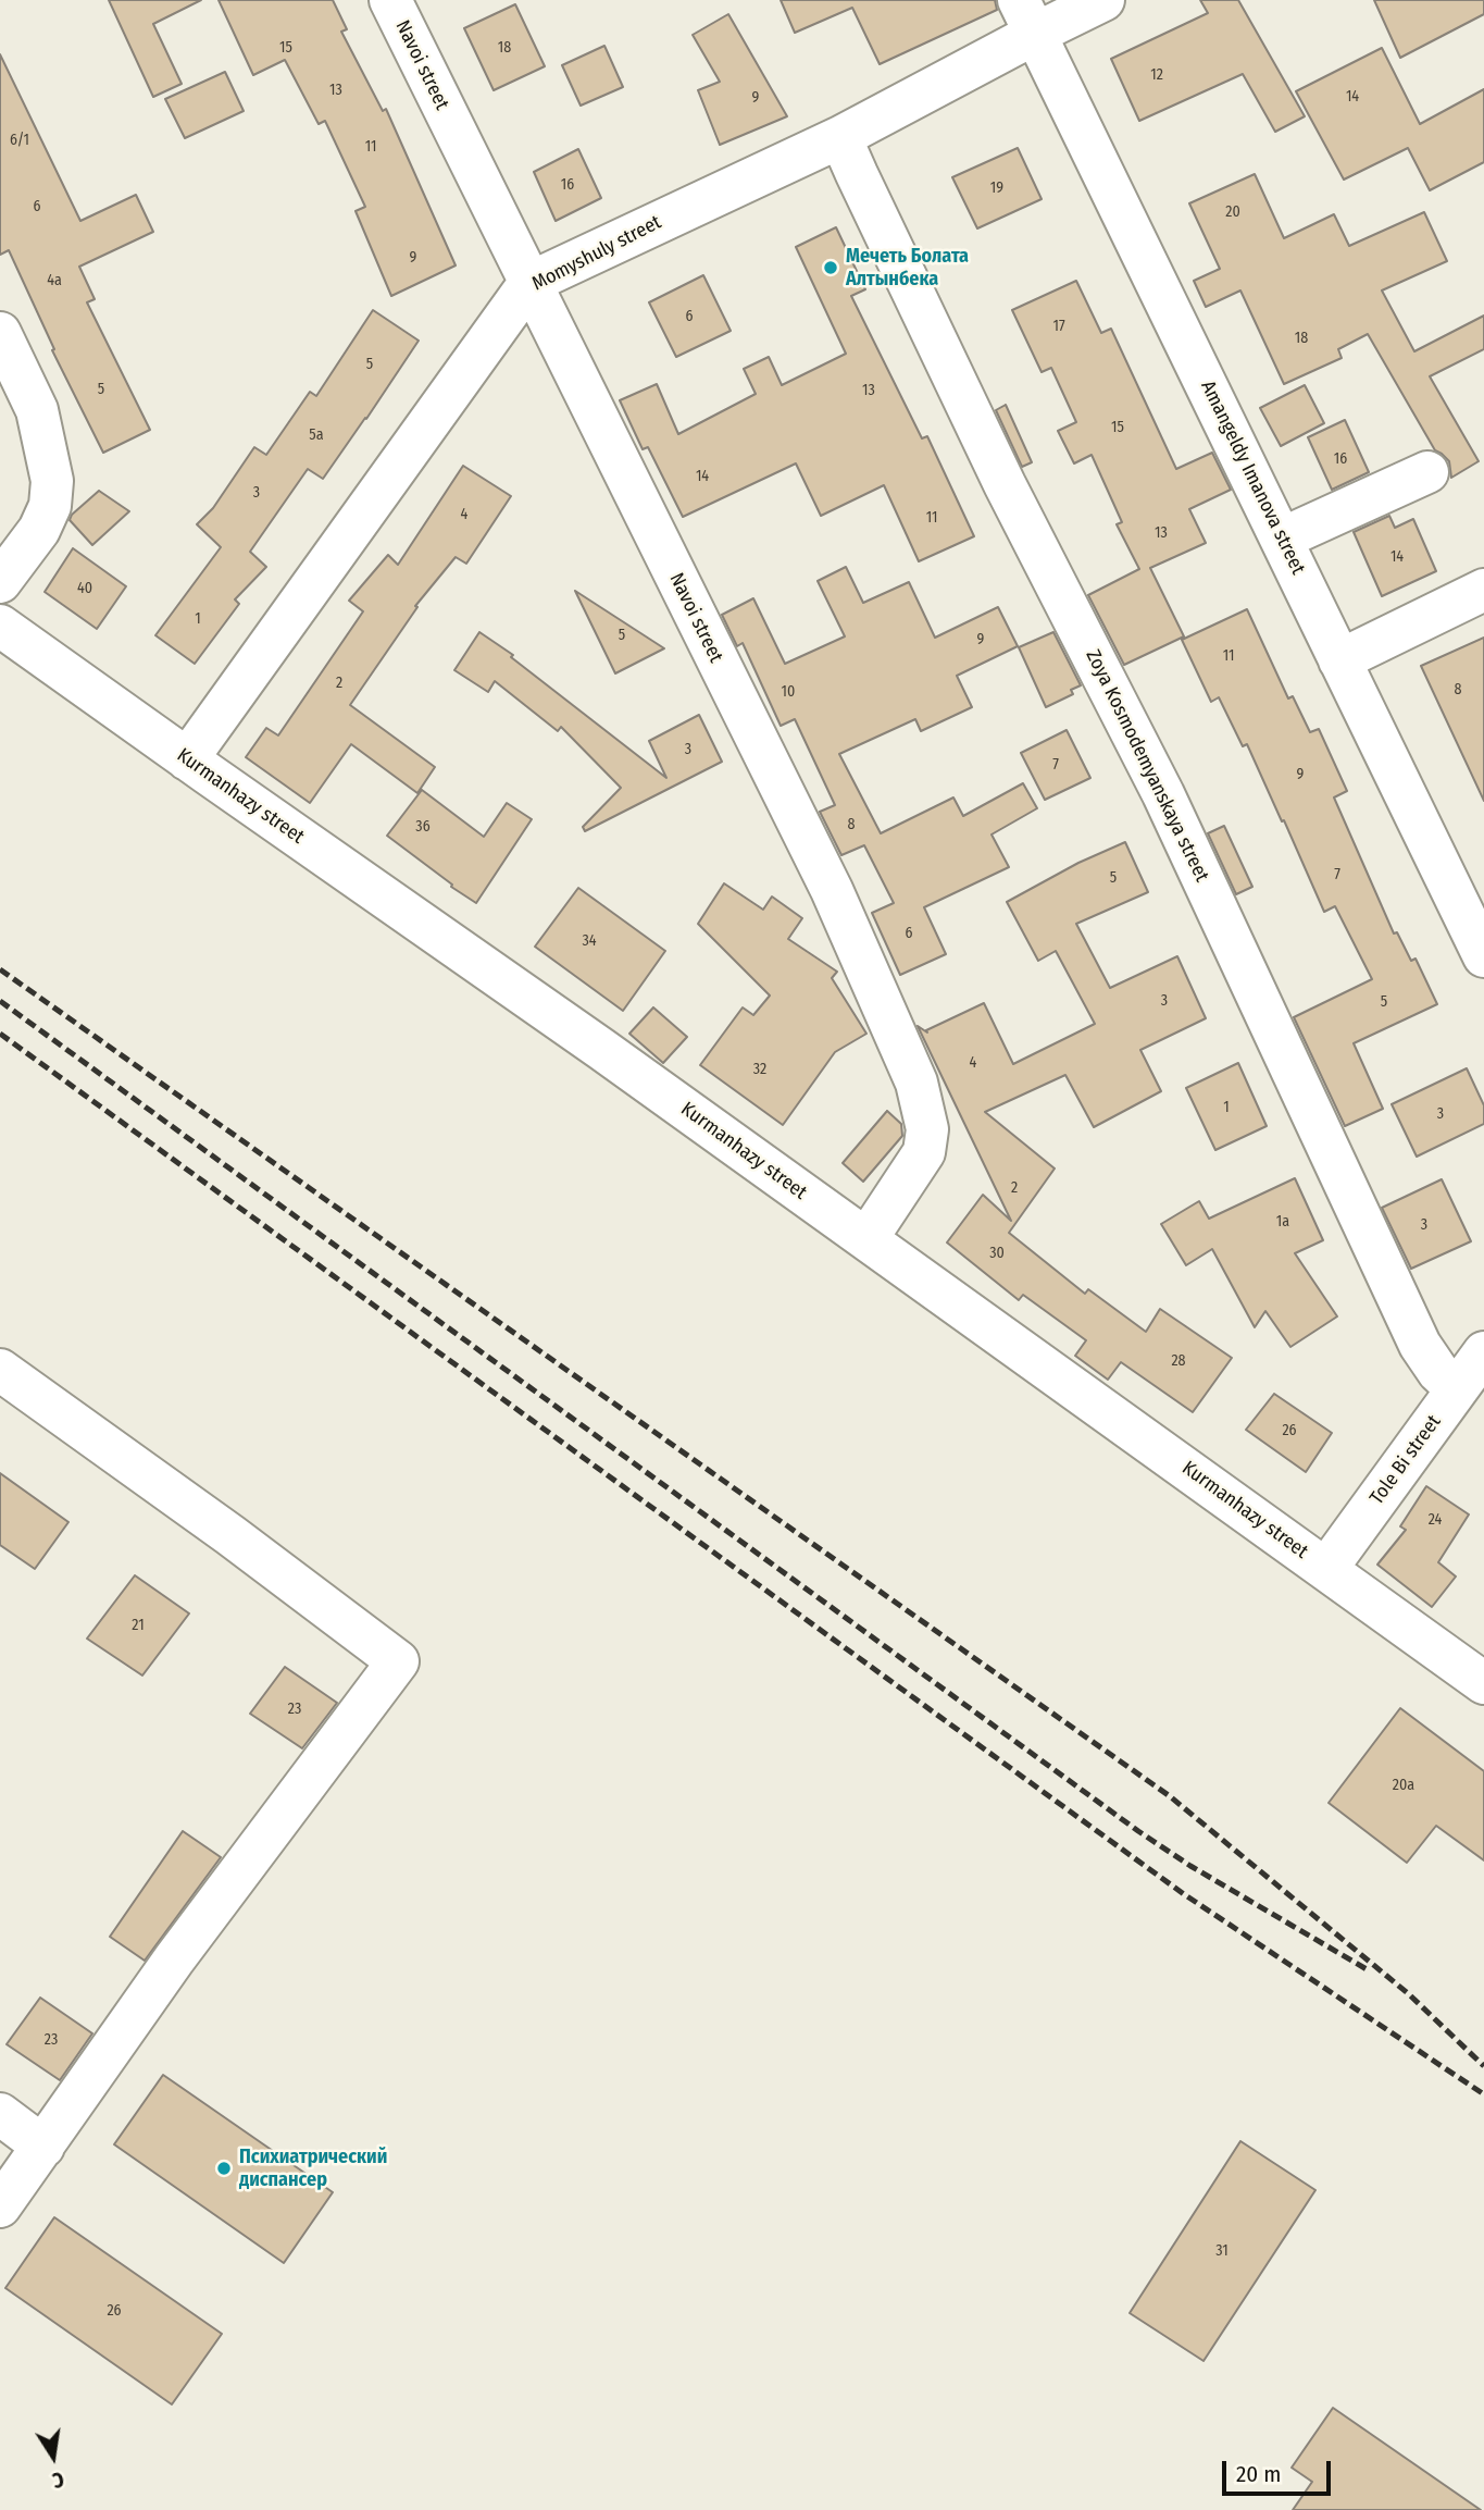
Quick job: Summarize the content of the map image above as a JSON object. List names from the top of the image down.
{
  "streets": {
    "street": [
      "Navoi street",
      "Momyshuly street",
      "Amangeldy Imanova street",
      "Zoya Kosmodemyanskaya street",
      "Kurmanhazy street",
      "Tole Bi street"
    ]
  },
  "crossings": [
    ["Navoi street", "Momyshuly street"],
    ["Navoi street", "Kurmanhazy street"],
    ["Momyshuly street", "Amangeldy Imanova street"],
    ["Momyshuly street", "Zoya Kosmodemyanskaya street"],
    ["Momyshuly street", "Kurmanhazy street"],
    ["Zoya Kosmodemyanskaya street", "Tole Bi street"],
    ["Kurmanhazy street", "Tole Bi street"]
  ],
  "places": ["Мечеть Болата Алтынбека", "Психиатрический диспансер"],
  "house_numbers": [
    "15",
    "18",
    "12",
    "13",
    "14",
    "9",
    "6/1",
    "11",
    "16",
    "19",
    "6",
    "20",
    "9",
    "4а",
    "6",
    "17",
    "18",
    "5",
    "5",
    "13",
    "15",
    "5а",
    "16",
    "14",
    "3",
    "4",
    "11",
    "13",
    "14",
    "40",
    "1",
    "5",
    "9",
    "11",
    "2",
    "8",
    "10",
    "3",
    "7",
    "9",
    "8",
    "36",
    "7",
    "5",
    "6",
    "34",
    "3",
    "5",
    "4",
    "32",
    "1",
    "3",
    "2",
    "1а",
    "3",
    "30",
    "28",
    "26",
    "24",
    "21",
    "23",
    "20а",
    "23",
    "31",
    "26"
  ],
  "scale_bar": "20 m",
  "north": "bottom"
}
